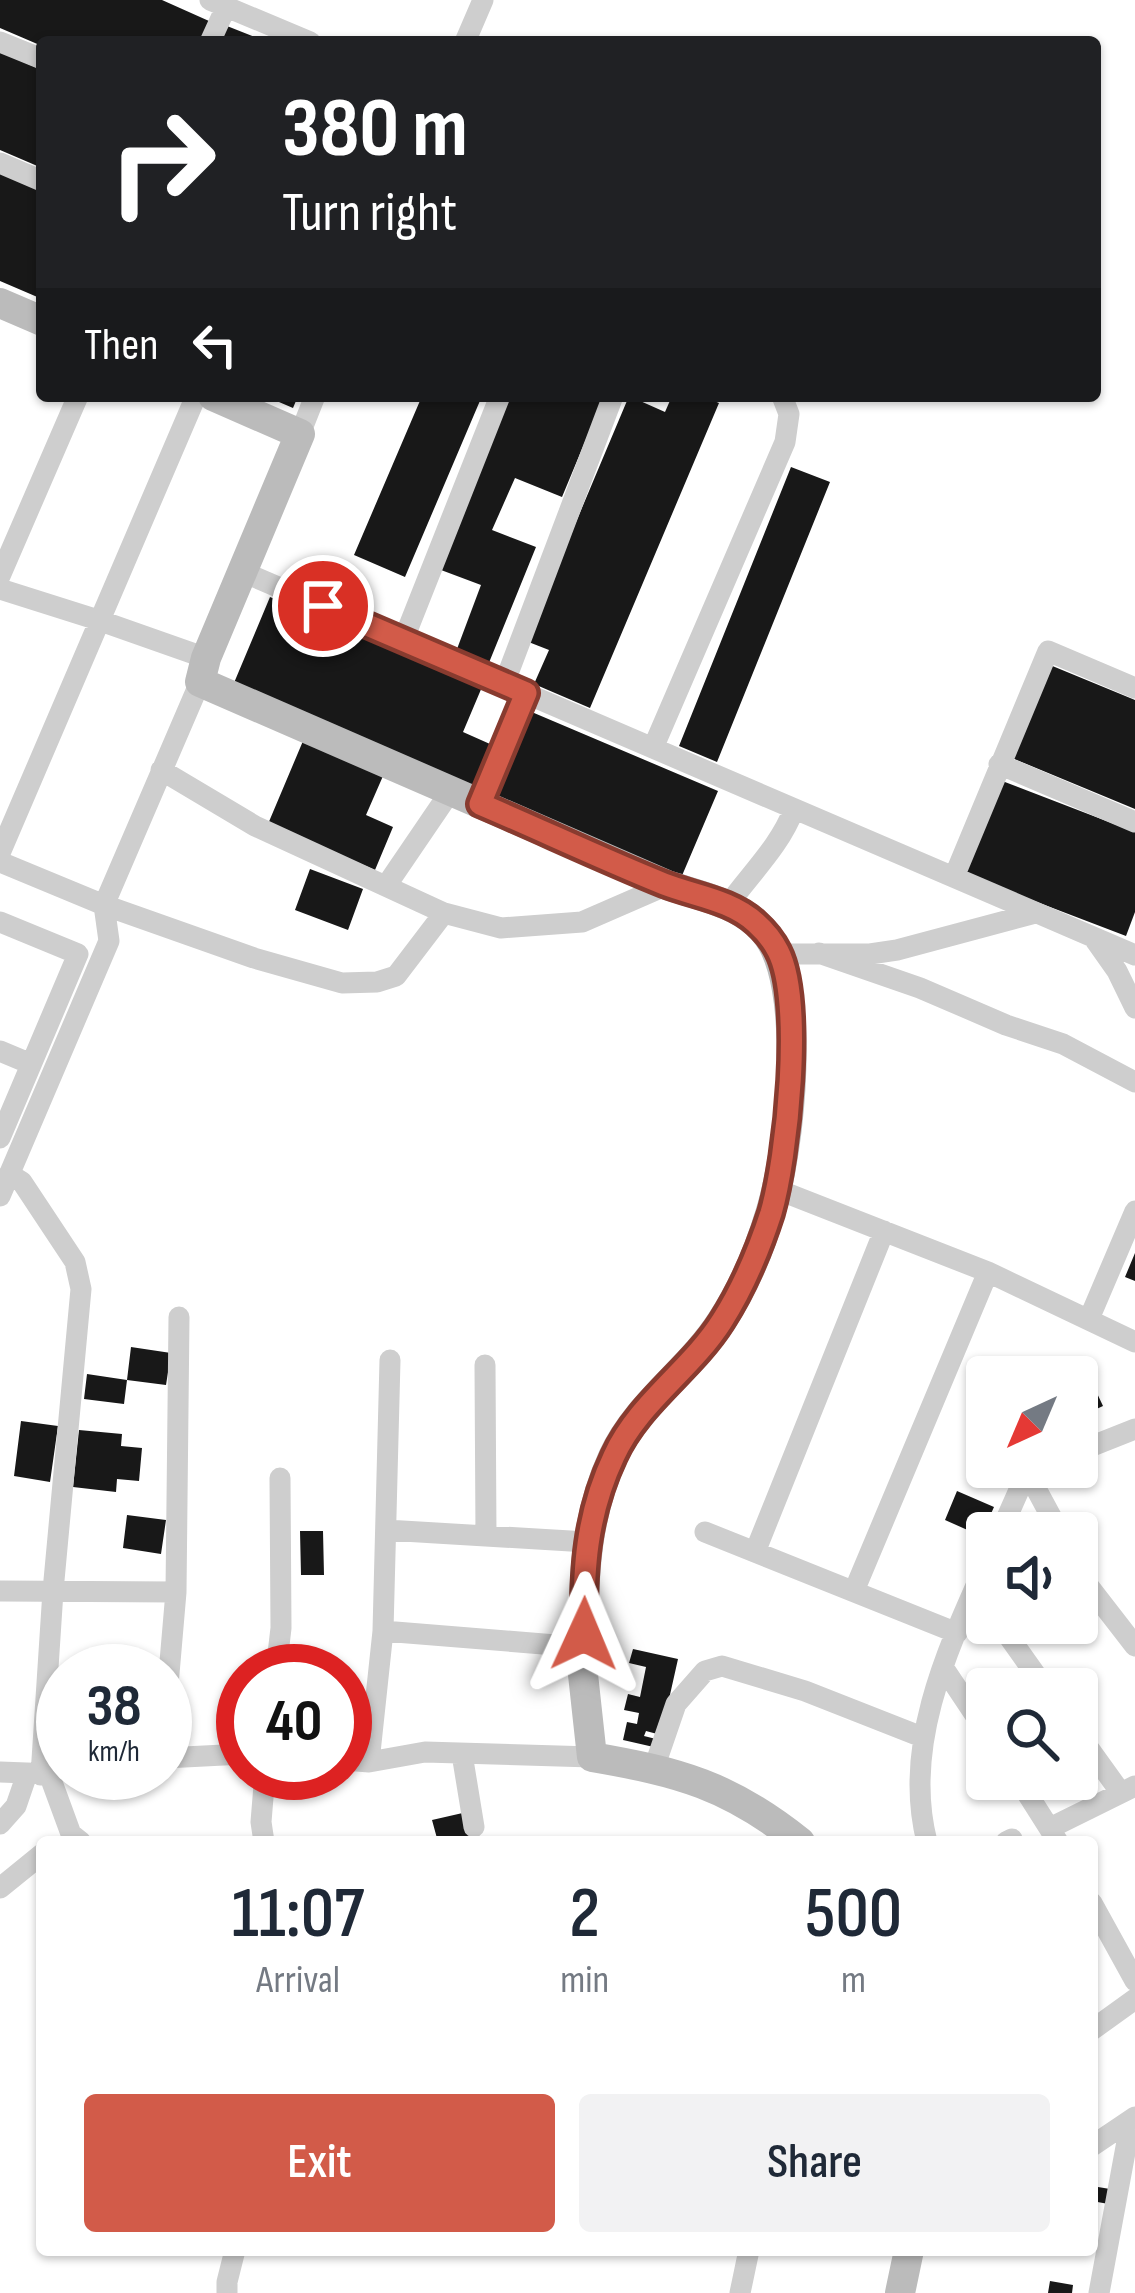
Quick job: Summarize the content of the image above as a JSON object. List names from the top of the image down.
{
  "north": "bottom left",
  "page": {
    "turn": ["380 m", "Turn right"],
    "then": "Then",
    "speed": "38 km/h",
    "limit": "40",
    "eta": [
      "11:07",
      "Arrival",
      "2",
      "min",
      "500",
      "m"
    ],
    "buttons": ["Exit", "Share"]
  }
}
